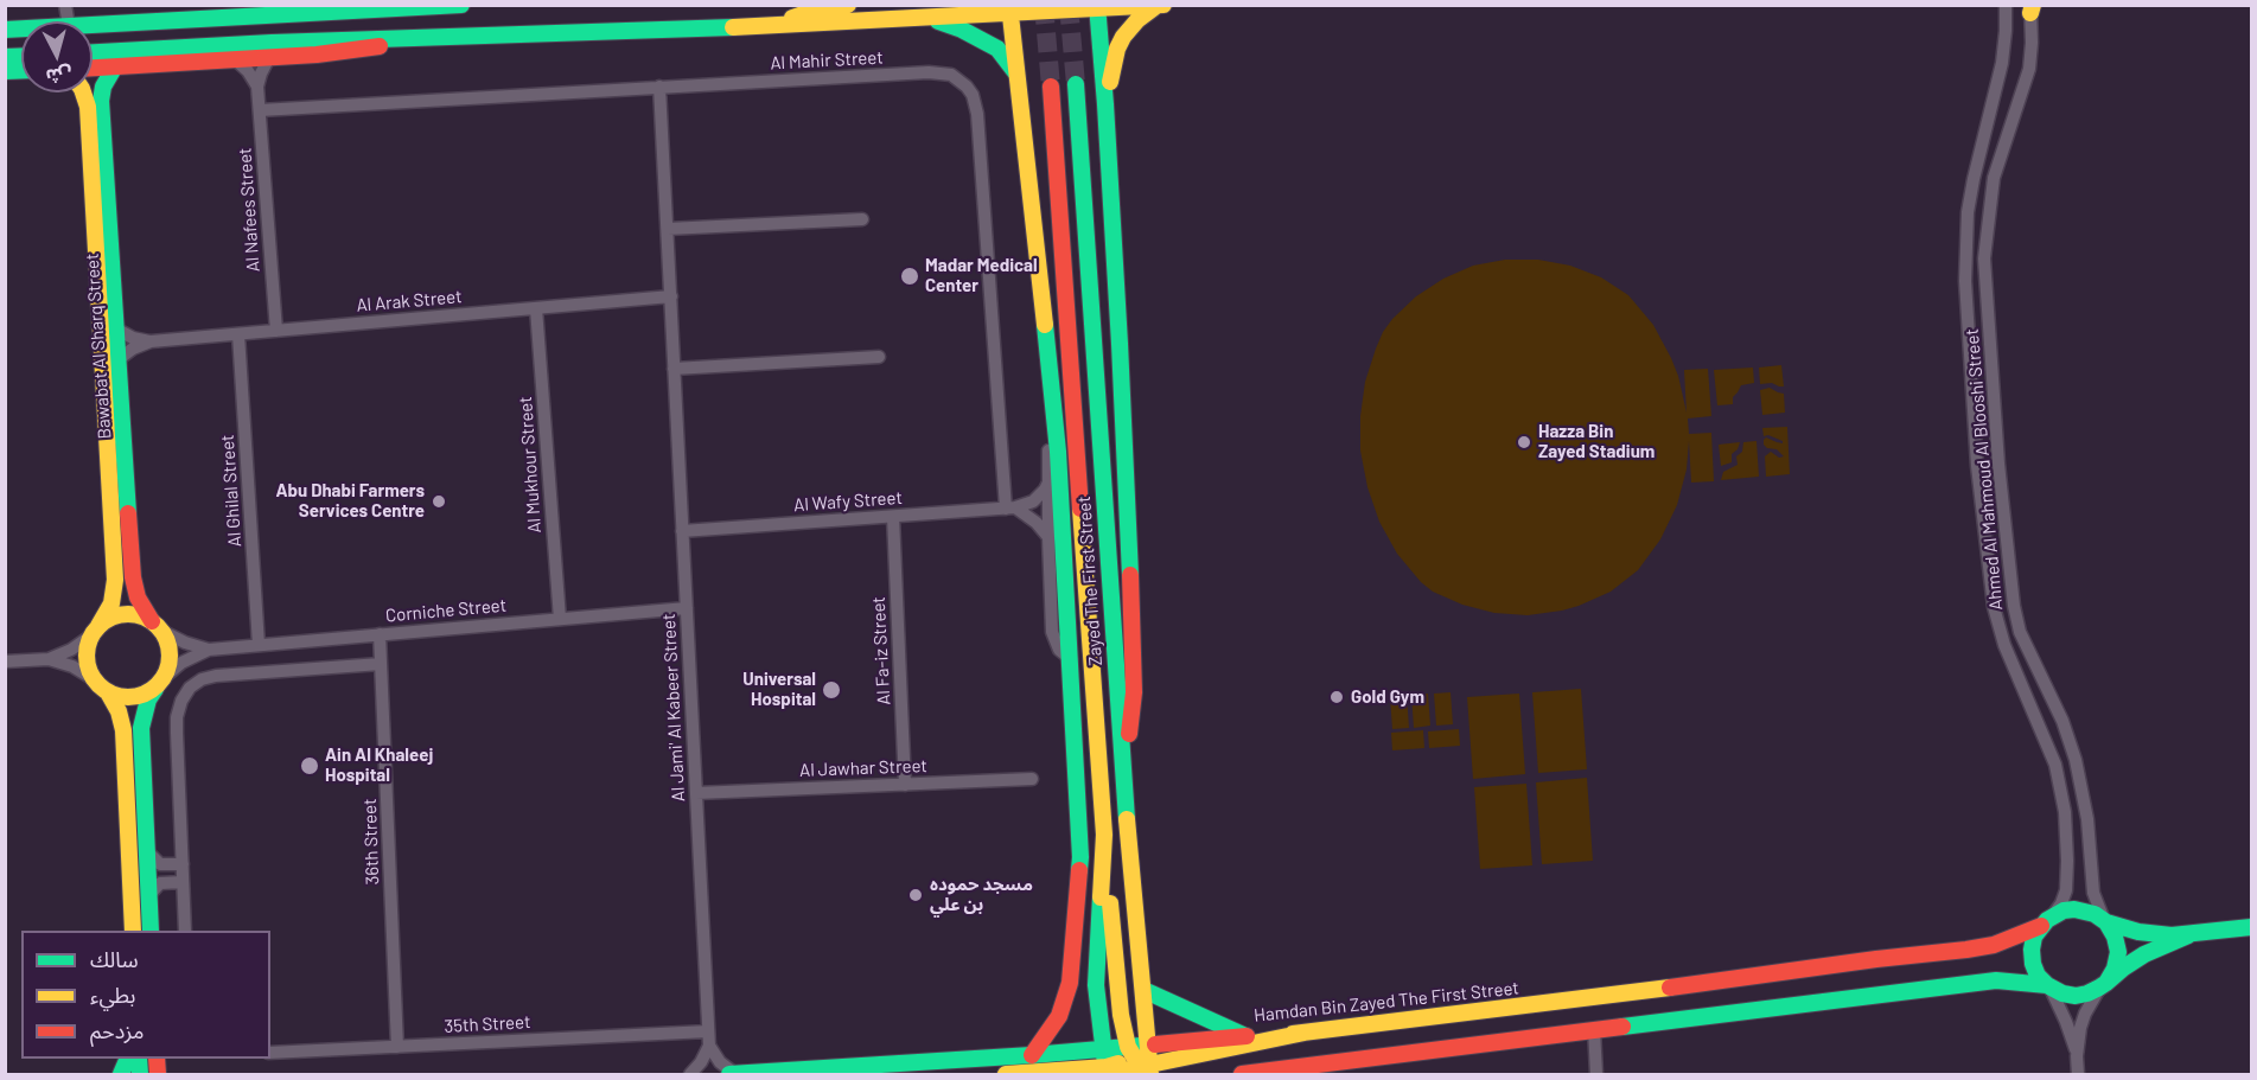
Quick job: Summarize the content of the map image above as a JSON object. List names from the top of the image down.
{
  "streets": {
    "main road": ["Bawabat Al Sharq Street", "Zayed The First Street", "Hamdan Bin Zayed The First Street"],
    "street": [
      "Al Mahir Street",
      "Al Nafees Street",
      "Al Arak Street",
      "Al Mukhour Street",
      "Ahmed Al Mahmoud Al Blooshi Street",
      "Al Ghilal Street",
      "Al Wafy Street",
      "Corniche Street",
      "Al Fa-iz Street",
      "Al Jami' Al Kabeer Street",
      "Al Jawhar Street",
      "36th Street",
      "35th Street"
    ]
  },
  "crossings": [
    ["Al Mahir Street", "Al Nafees Street"],
    ["Al Mahir Street", "Al Wafy Street"],
    ["Al Mahir Street", "Al Jami' Al Kabeer Street"],
    ["Al Nafees Street", "Al Arak Street"],
    ["Al Arak Street", "Bawabat Al Sharq Street"],
    ["Al Arak Street", "Al Mukhour Street"],
    ["Al Arak Street", "Al Ghilal Street"],
    ["Al Arak Street", "Al Jami' Al Kabeer Street"],
    ["Bawabat Al Sharq Street", "Corniche Street"],
    ["Al Mukhour Street", "Corniche Street"],
    ["Ahmed Al Mahmoud Al Blooshi Street", "Hamdan Bin Zayed The First Street"],
    ["Al Ghilal Street", "Corniche Street"],
    ["Al Wafy Street", "Al Fa-iz Street"],
    ["Al Wafy Street", "Al Jami' Al Kabeer Street"],
    ["Zayed The First Street", "Hamdan Bin Zayed The First Street"],
    ["Corniche Street", "Al Jami' Al Kabeer Street"],
    ["Corniche Street", "36th Street"],
    ["Al Fa-iz Street", "Al Jawhar Street"],
    ["Al Jami' Al Kabeer Street", "Al Jawhar Street"],
    ["Al Jami' Al Kabeer Street", "35th Street"],
    ["36th Street", "35th Street"]
  ],
  "places": [
    "Madar Medical Center",
    "Hazza Bin Zayed Stadium",
    "Abu Dhabi Farmers Services Centre",
    "Universal Hospital",
    "Gold Gym",
    "Ain Al Khaleej Hospital",
    "مسجد حموده بن علي"
  ],
  "legend": ["سالك", "بطيء", "مزدحم"],
  "north": "bottom"
}
